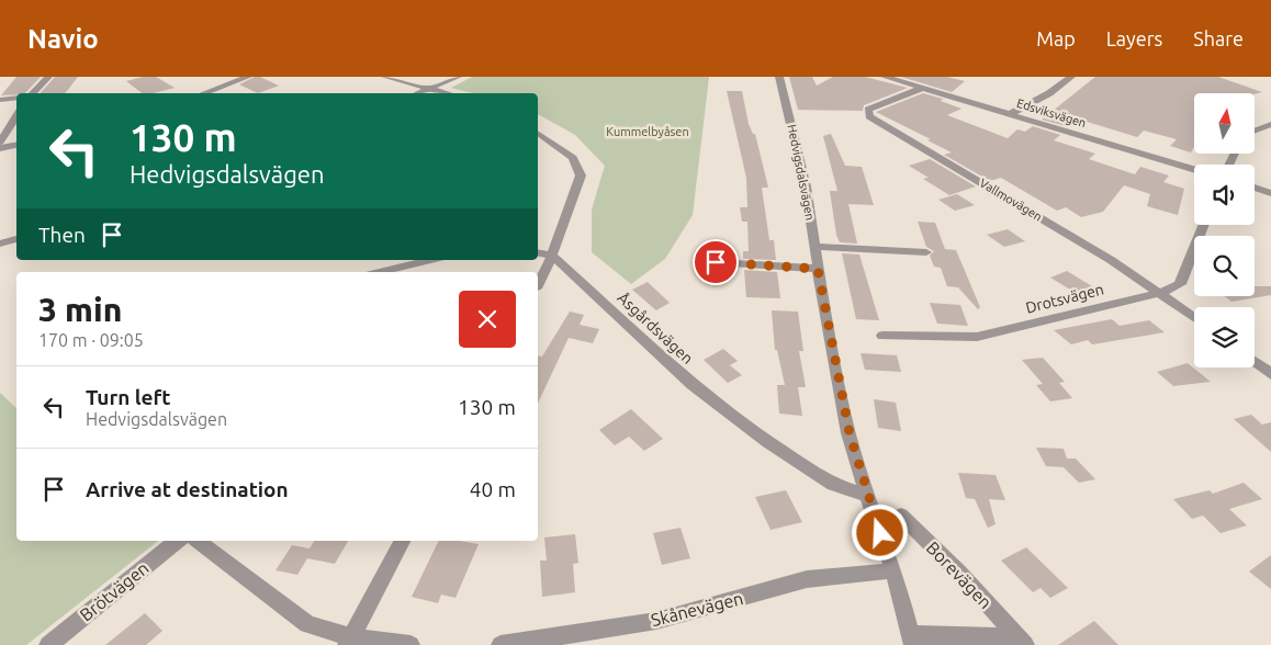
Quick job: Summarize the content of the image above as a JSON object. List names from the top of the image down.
{
  "streets": {
    "street": [
      "Edsviksvägen",
      "Hedvigsdalsvägen",
      "Vallmovägen",
      "Drotsvägen",
      "Åsgårdsvägen",
      "Borevägen",
      "Brötvägen",
      "Skånevägen"
    ]
  },
  "crossings": [
    ["Edsviksvägen", "Vallmovägen"],
    ["Hedvigsdalsvägen", "Åsgårdsvägen"],
    ["Hedvigsdalsvägen", "Borevägen"],
    ["Hedvigsdalsvägen", "Skånevägen"],
    ["Vallmovägen", "Drotsvägen"]
  ],
  "parks": ["Kummelbyåsen"],
  "north": "top",
  "page": {
    "header": "Navio",
    "nav": ["Map", "Layers", "Share"],
    "turn": ["130 m", "Hedvigsdalsvägen"],
    "then": "Then",
    "heading": ["3 min", "170 m · 09:05"],
    "list": [
      {
        "name": "Turn left",
        "note": "Hedvigsdalsvägen",
        "value": "130 m"
      },
      {
        "name": "Arrive at destination",
        "value": "40 m"
      }
    ]
  }
}
